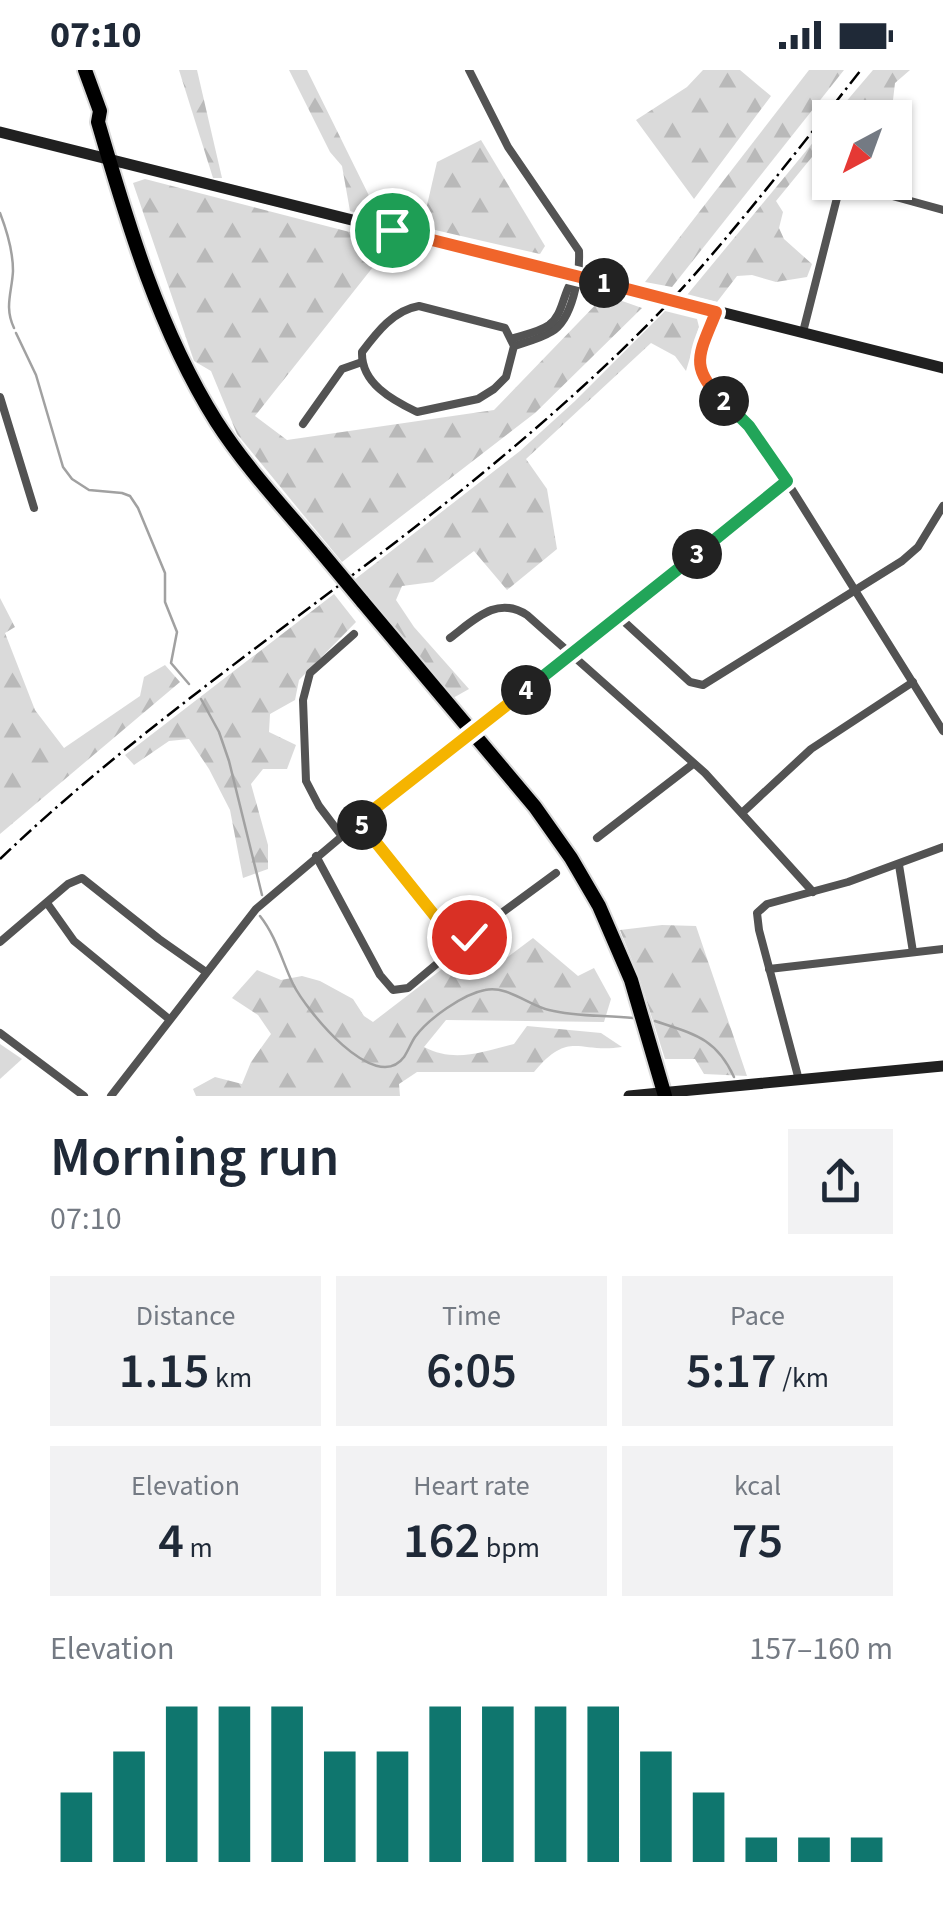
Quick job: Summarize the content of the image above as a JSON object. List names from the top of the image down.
{
  "north": "bottom left",
  "page": {
    "status": "07:10",
    "pins": [
      "1",
      "2",
      "3",
      "4",
      "5"
    ],
    "heading": ["Morning run", "07:10"],
    "stats": [
      ["Distance", "1.15 km"],
      ["Time", "6:05"],
      ["Pace", "5:17 /km"],
      ["Elevation", "4 m"],
      ["Heart rate", "162 bpm"],
      ["kcal", "75"]
    ],
    "chart": ["Elevation", "157–160 m"]
  }
}
